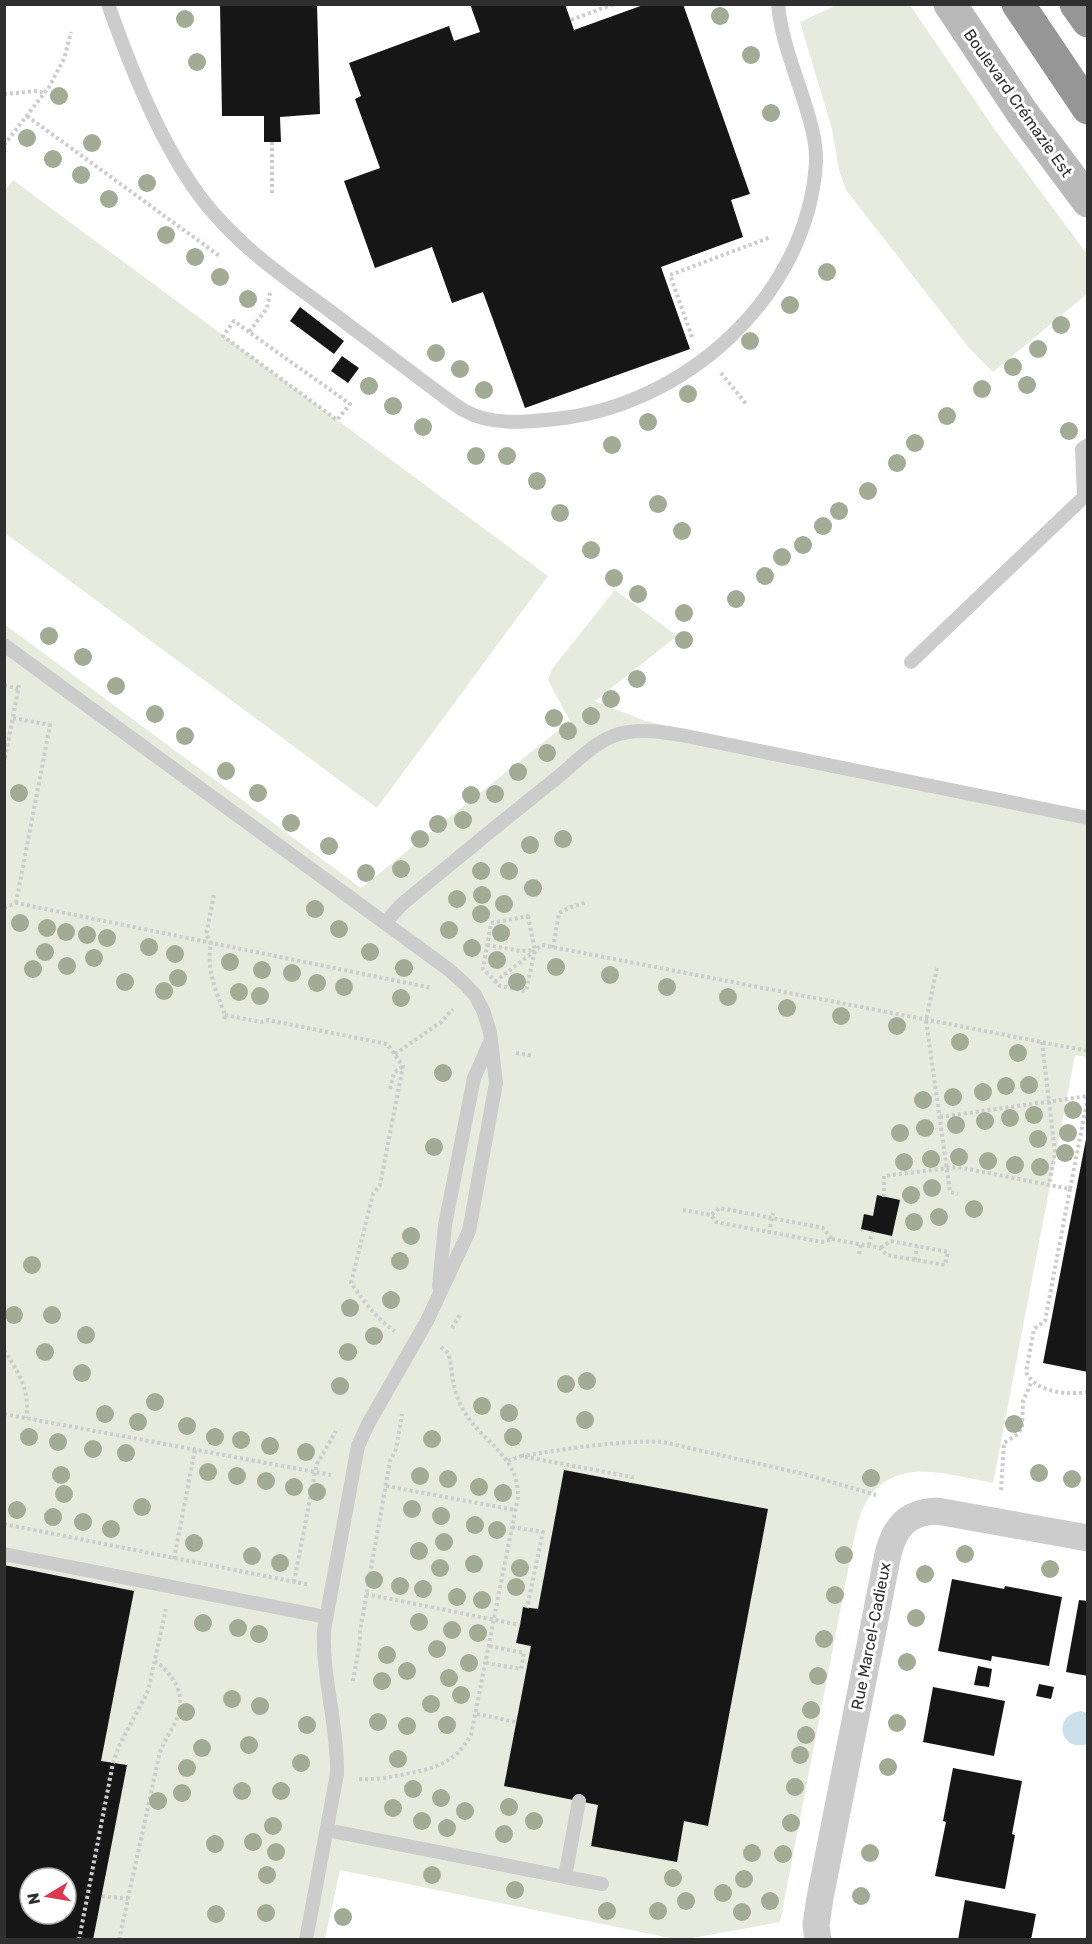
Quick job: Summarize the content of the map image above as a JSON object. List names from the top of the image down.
{
  "streets": {
    "main road": ["Boulevard Crémazie Est"],
    "street": ["Rue Marcel-Cadieux"]
  },
  "north": "left"
}
